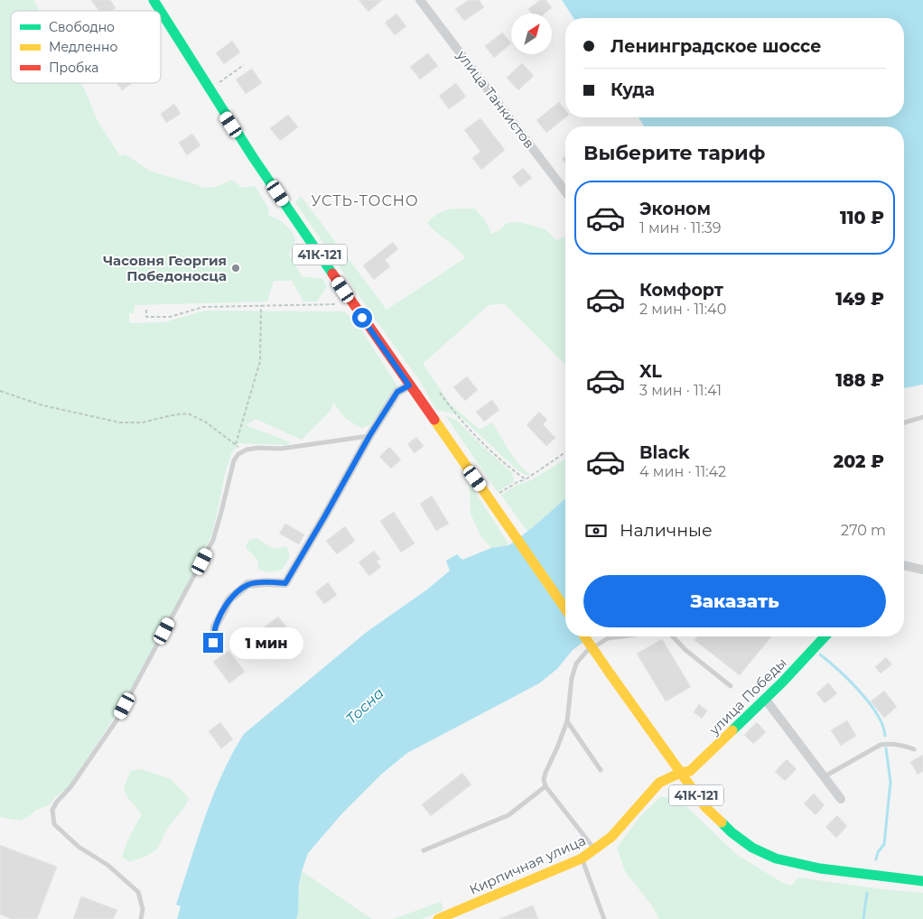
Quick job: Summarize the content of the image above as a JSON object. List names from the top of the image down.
{
  "streets": {
    "main road": ["41К-121", "улица Победы", "Кирпичная улица"],
    "street": ["улица Танкистов"]
  },
  "crossings": [
    ["41К-121", "улица Победы"],
    ["41К-121", "Кирпичная улица"],
    ["улица Победы", "Кирпичная улица"]
  ],
  "districts": ["УСТЬ-ТОСНО"],
  "water": ["Тосна"],
  "places": ["Часовня Георгия Победоносца"],
  "legend": ["Свободно", "Медленно", "Пробка"],
  "north": "top right",
  "page": {
    "banner": ["Ленинградское шоссе", "Куда"],
    "heading": "Выберите тариф",
    "list": [
      {
        "name": "Эконом",
        "note": "1 мин · 11:39",
        "value": "110 ₽"
      },
      {
        "name": "Комфорт",
        "note": "2 мин · 11:40",
        "value": "149 ₽"
      },
      {
        "name": "XL",
        "note": "3 мин · 11:41",
        "value": "188 ₽"
      },
      {
        "name": "Black",
        "note": "4 мин · 11:42",
        "value": "202 ₽"
      }
    ],
    "pay": ["Наличные", "270 m"],
    "buttons": "Заказать",
    "bubble": "1 мин"
  }
}
